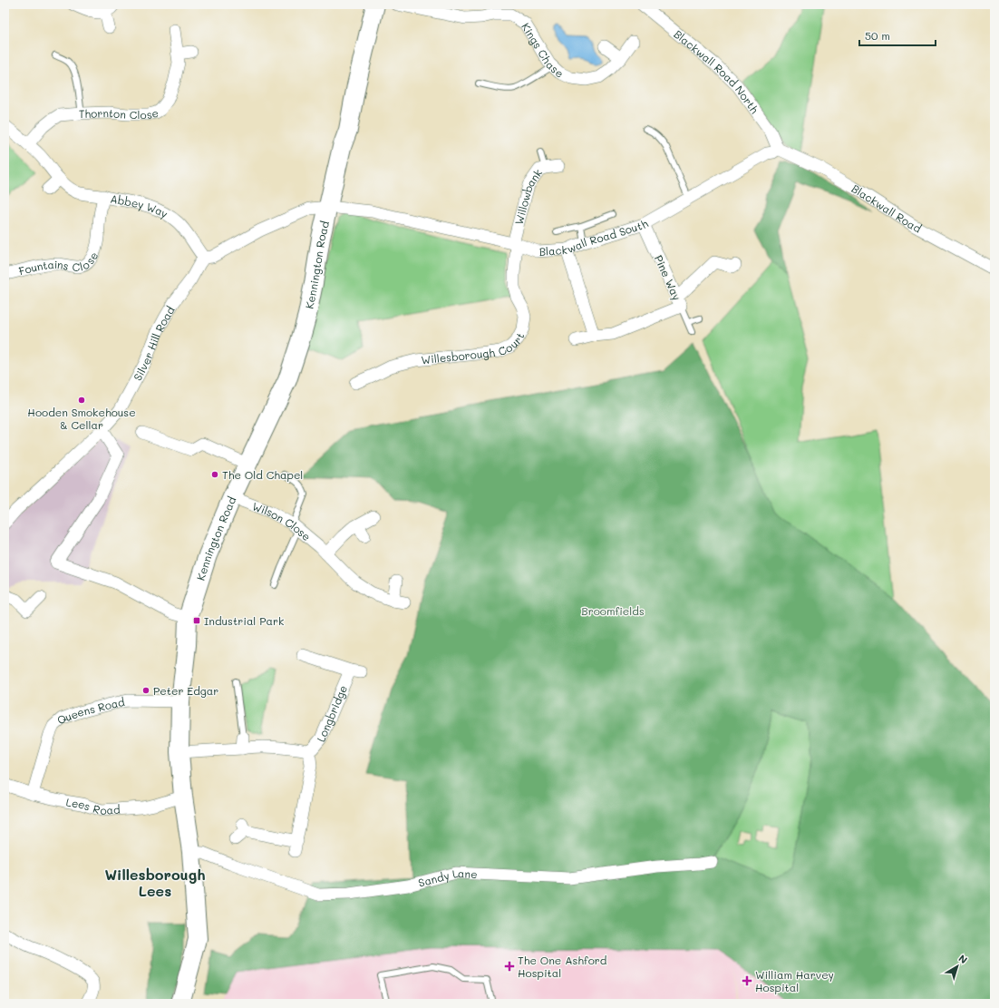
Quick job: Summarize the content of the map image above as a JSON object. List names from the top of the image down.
{
  "streets": {
    "main road": ["Kennington Road"],
    "street": [
      "Kings Chase",
      "Blackwall Road North",
      "Thornton Close",
      "Willowbank",
      "Abbey Way",
      "Blackwall Road",
      "Blackwall Road South",
      "Fountains Close",
      "Pine Way",
      "Silver Hill Road",
      "Willesborough Court",
      "Wilson Close",
      "Queens Road",
      "Longbridge",
      "Lees Road",
      "Sandy Lane"
    ]
  },
  "crossings": [
    ["Blackwall Road North", "Blackwall Road"],
    ["Blackwall Road North", "Blackwall Road South"],
    ["Thornton Close", "Abbey Way"],
    ["Willowbank", "Blackwall Road South"],
    ["Willowbank", "Willesborough Court"],
    ["Abbey Way", "Fountains Close"],
    ["Abbey Way", "Silver Hill Road"],
    ["Blackwall Road", "Blackwall Road South"],
    ["Blackwall Road South", "Kennington Road"],
    ["Blackwall Road South", "Pine Way"],
    ["Blackwall Road South", "Willesborough Court"],
    ["Kennington Road", "Wilson Close"],
    ["Kennington Road", "Queens Road"],
    ["Kennington Road", "Longbridge"],
    ["Kennington Road", "Lees Road"],
    ["Kennington Road", "Sandy Lane"],
    ["Queens Road", "Lees Road"]
  ],
  "districts": ["Willesborough Lees"],
  "parks": ["Broomfields"],
  "places": {
    "other": ["Hooden Smokehouse & Cellar", "The Old Chapel", "Peter Edgar"],
    "transit": ["Industrial Park"],
    "health": ["The One Ashford Hospital", "William Harvey Hospital"]
  },
  "scale_bar": "50 m",
  "north": "top right"
}
